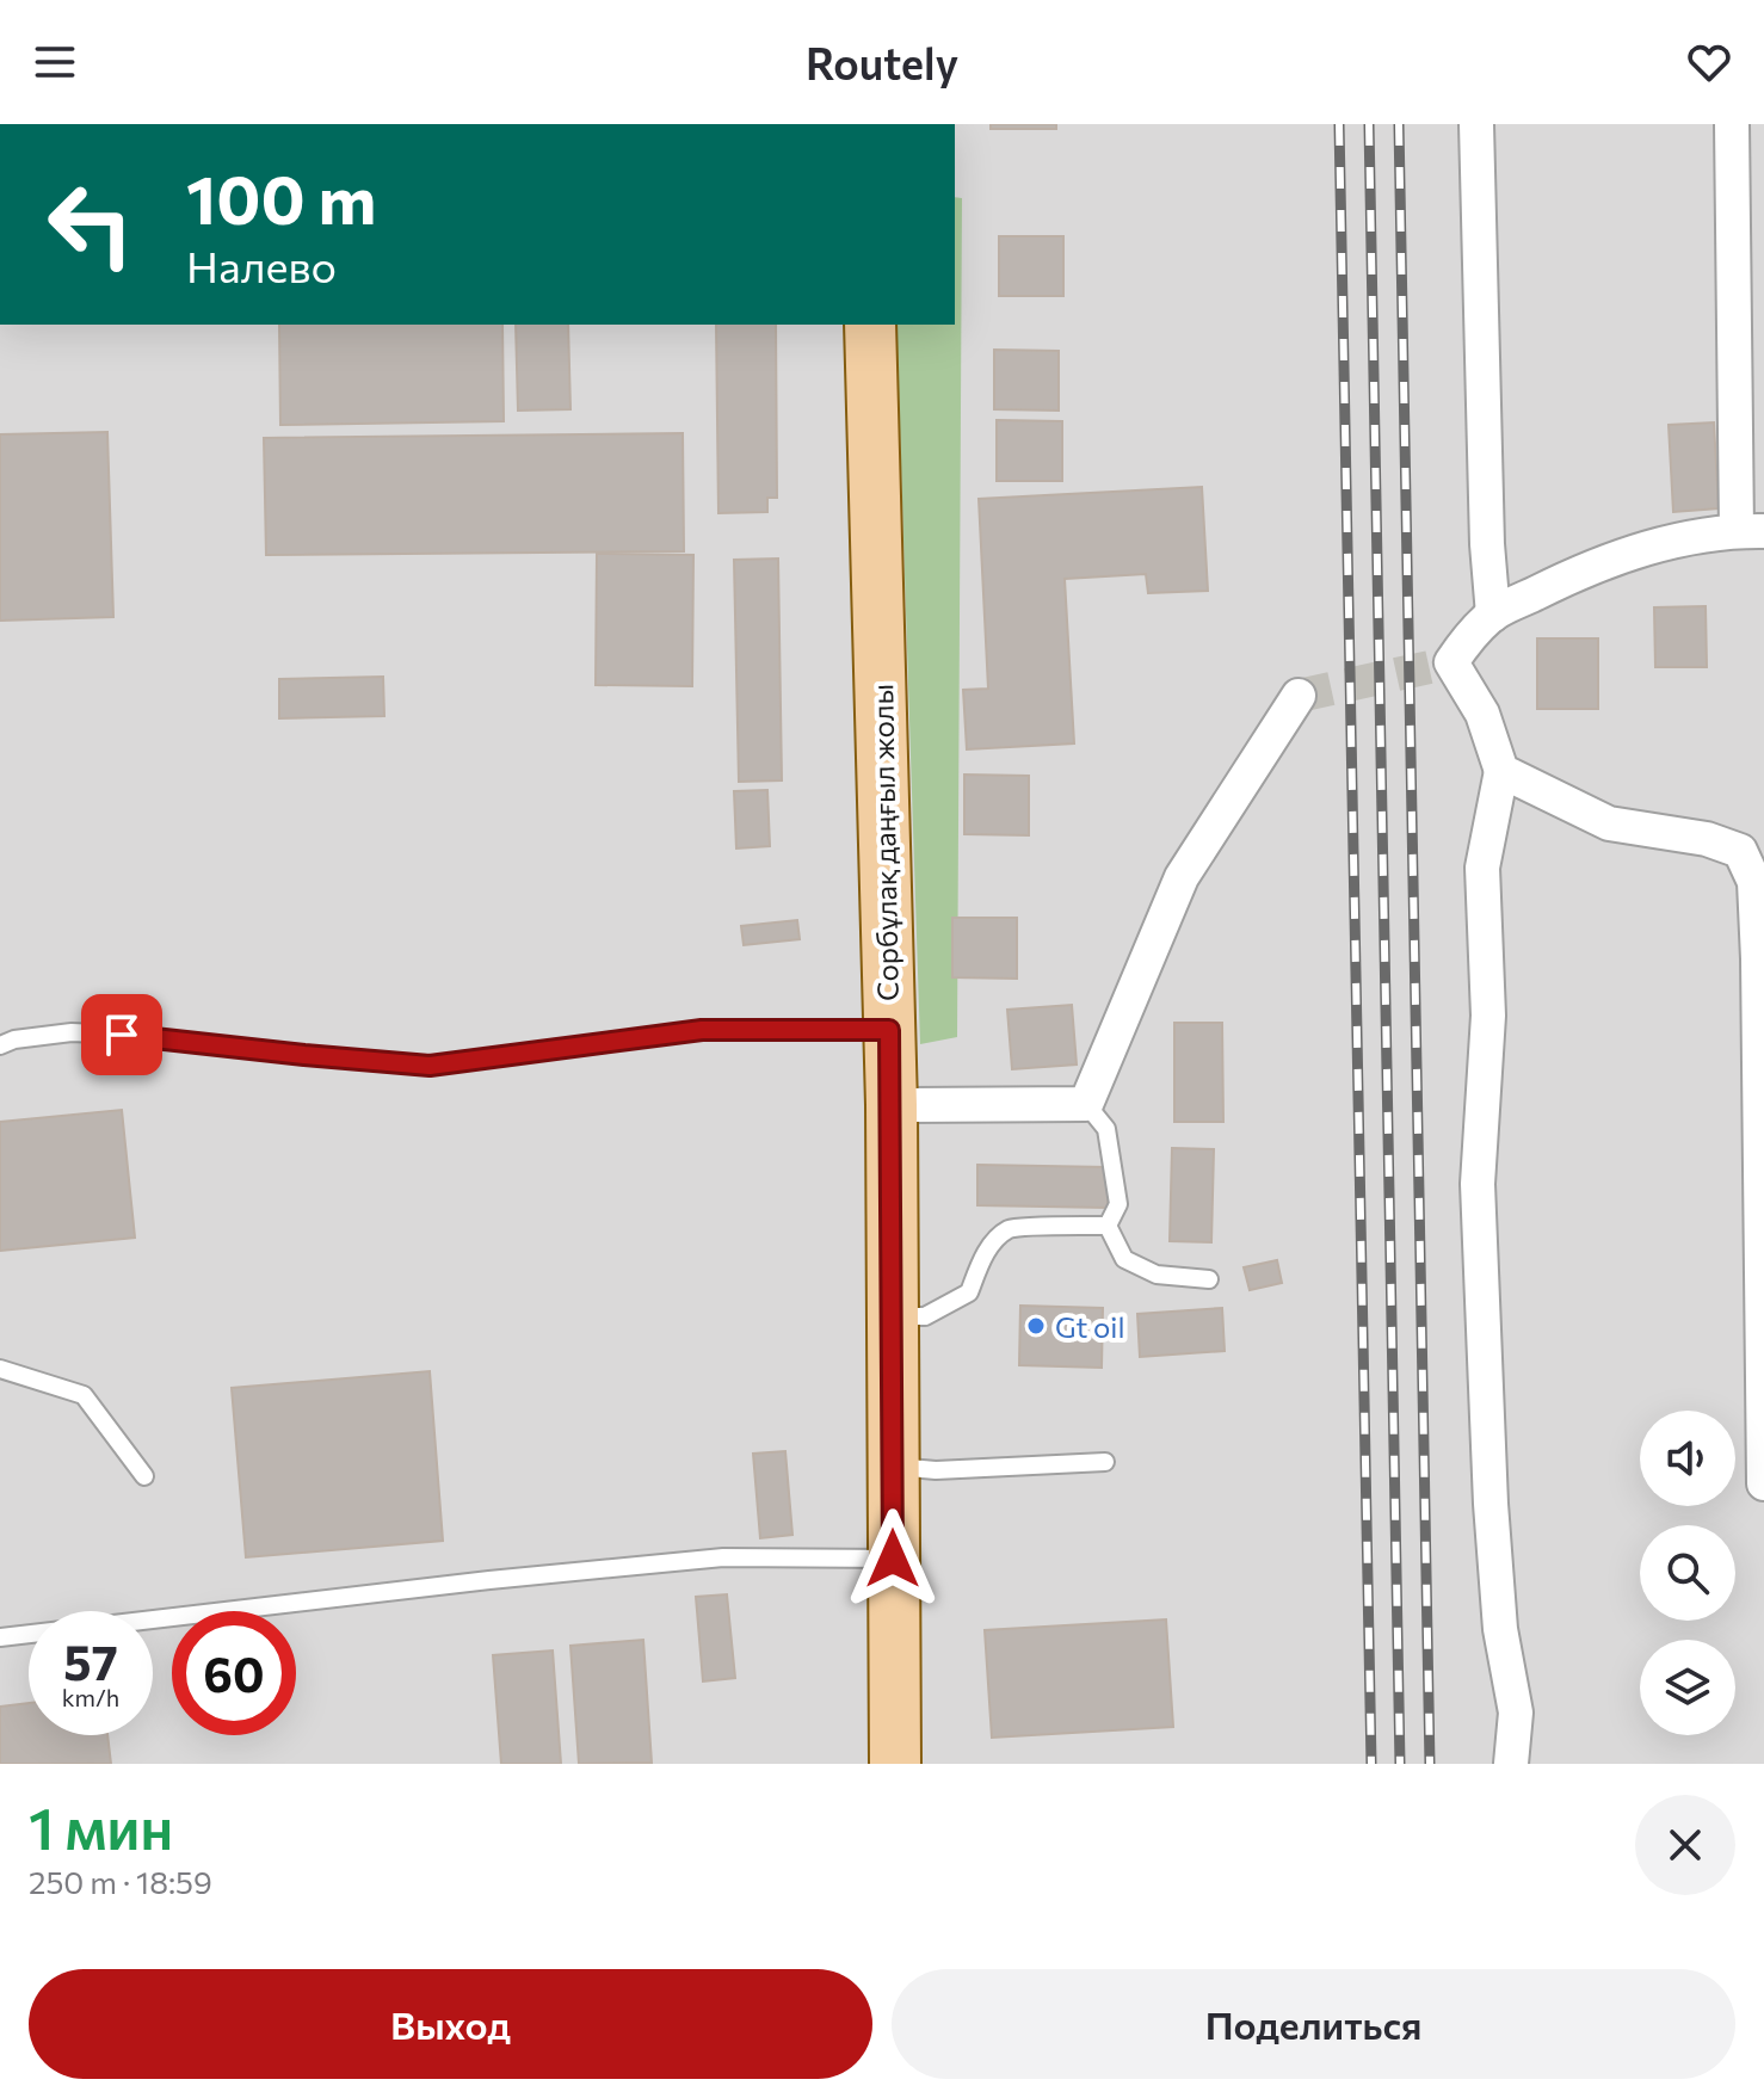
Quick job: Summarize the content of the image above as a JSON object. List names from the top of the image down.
{
  "streets": {
    "main road": ["Сорбұлақ даңғыл жолы"]
  },
  "places": ["Gt oil"],
  "page": {
    "header": "Routely",
    "turn": ["100 m", "Налево"],
    "speed": "57 km/h",
    "limit": "60",
    "heading": ["1 мин", "250 m · 18:59"],
    "buttons": ["Выход", "Поделиться"]
  }
}
